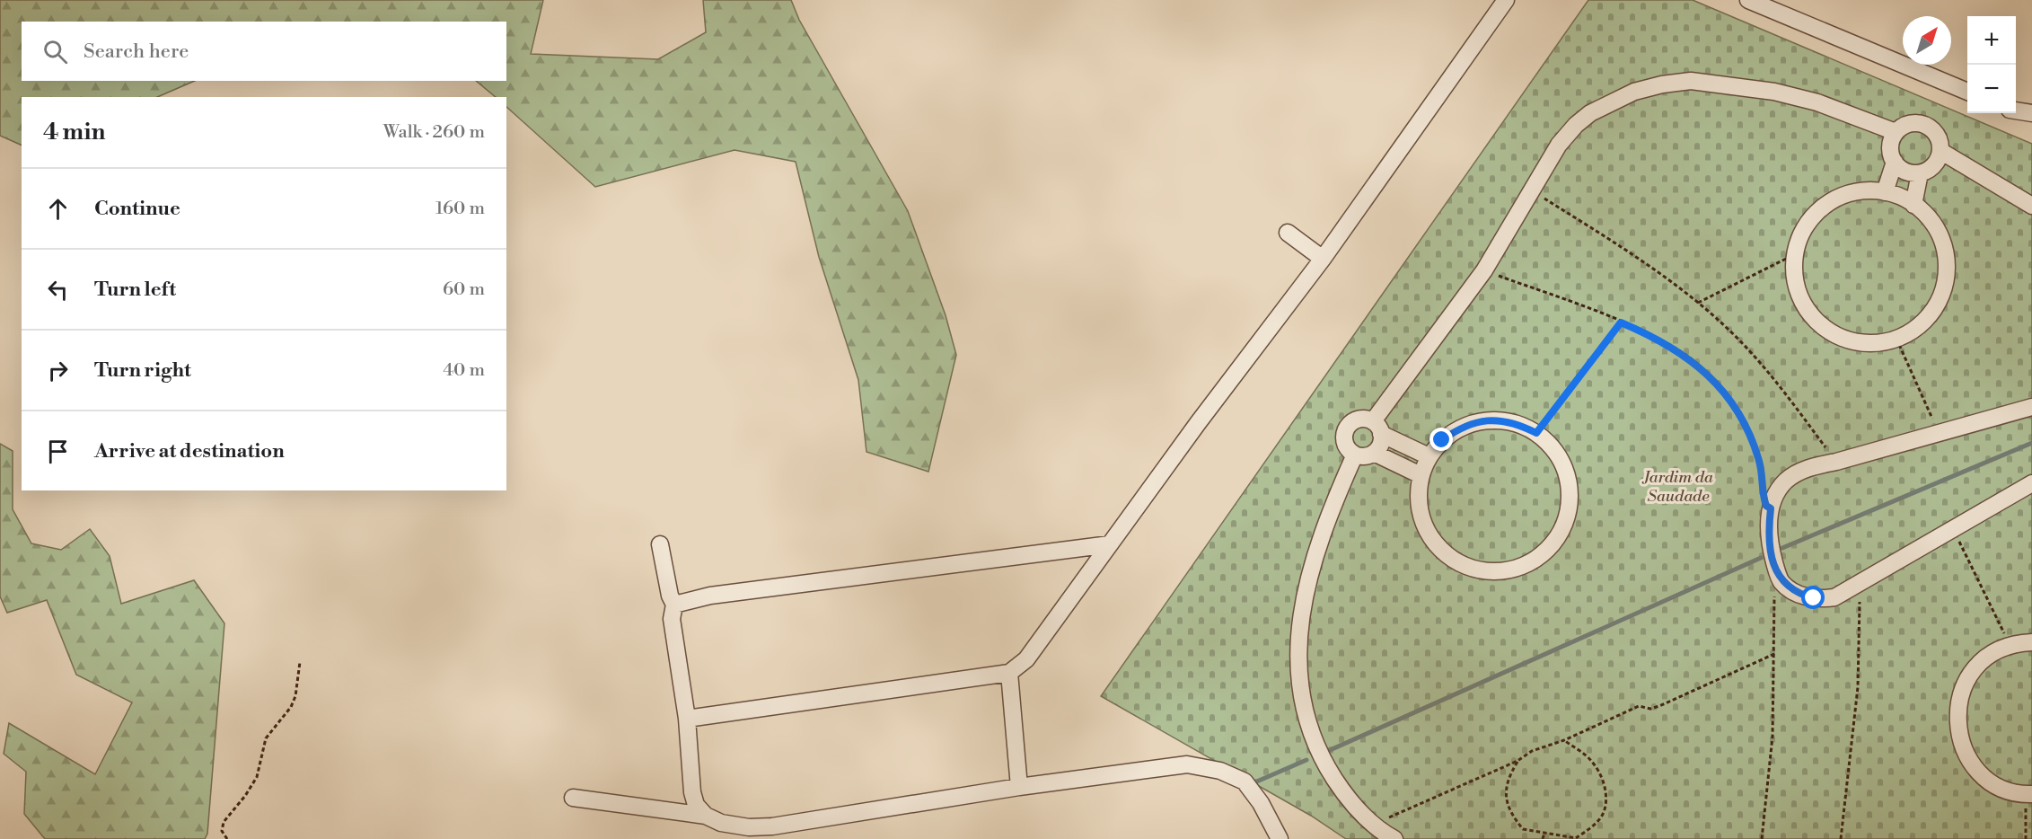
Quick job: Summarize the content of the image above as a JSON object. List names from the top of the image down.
{
  "parks": ["Jardim da Saudade"],
  "north": "top right",
  "page": {
    "map_buttons": ["+", "−"],
    "search": "Search here",
    "heading": ["4 min", "Walk · 260 m"],
    "list": [
      ["Continue", "160 m"],
      ["Turn left", "60 m"],
      ["Turn right", "40 m"],
      "Arrive at destination"
    ]
  }
}
